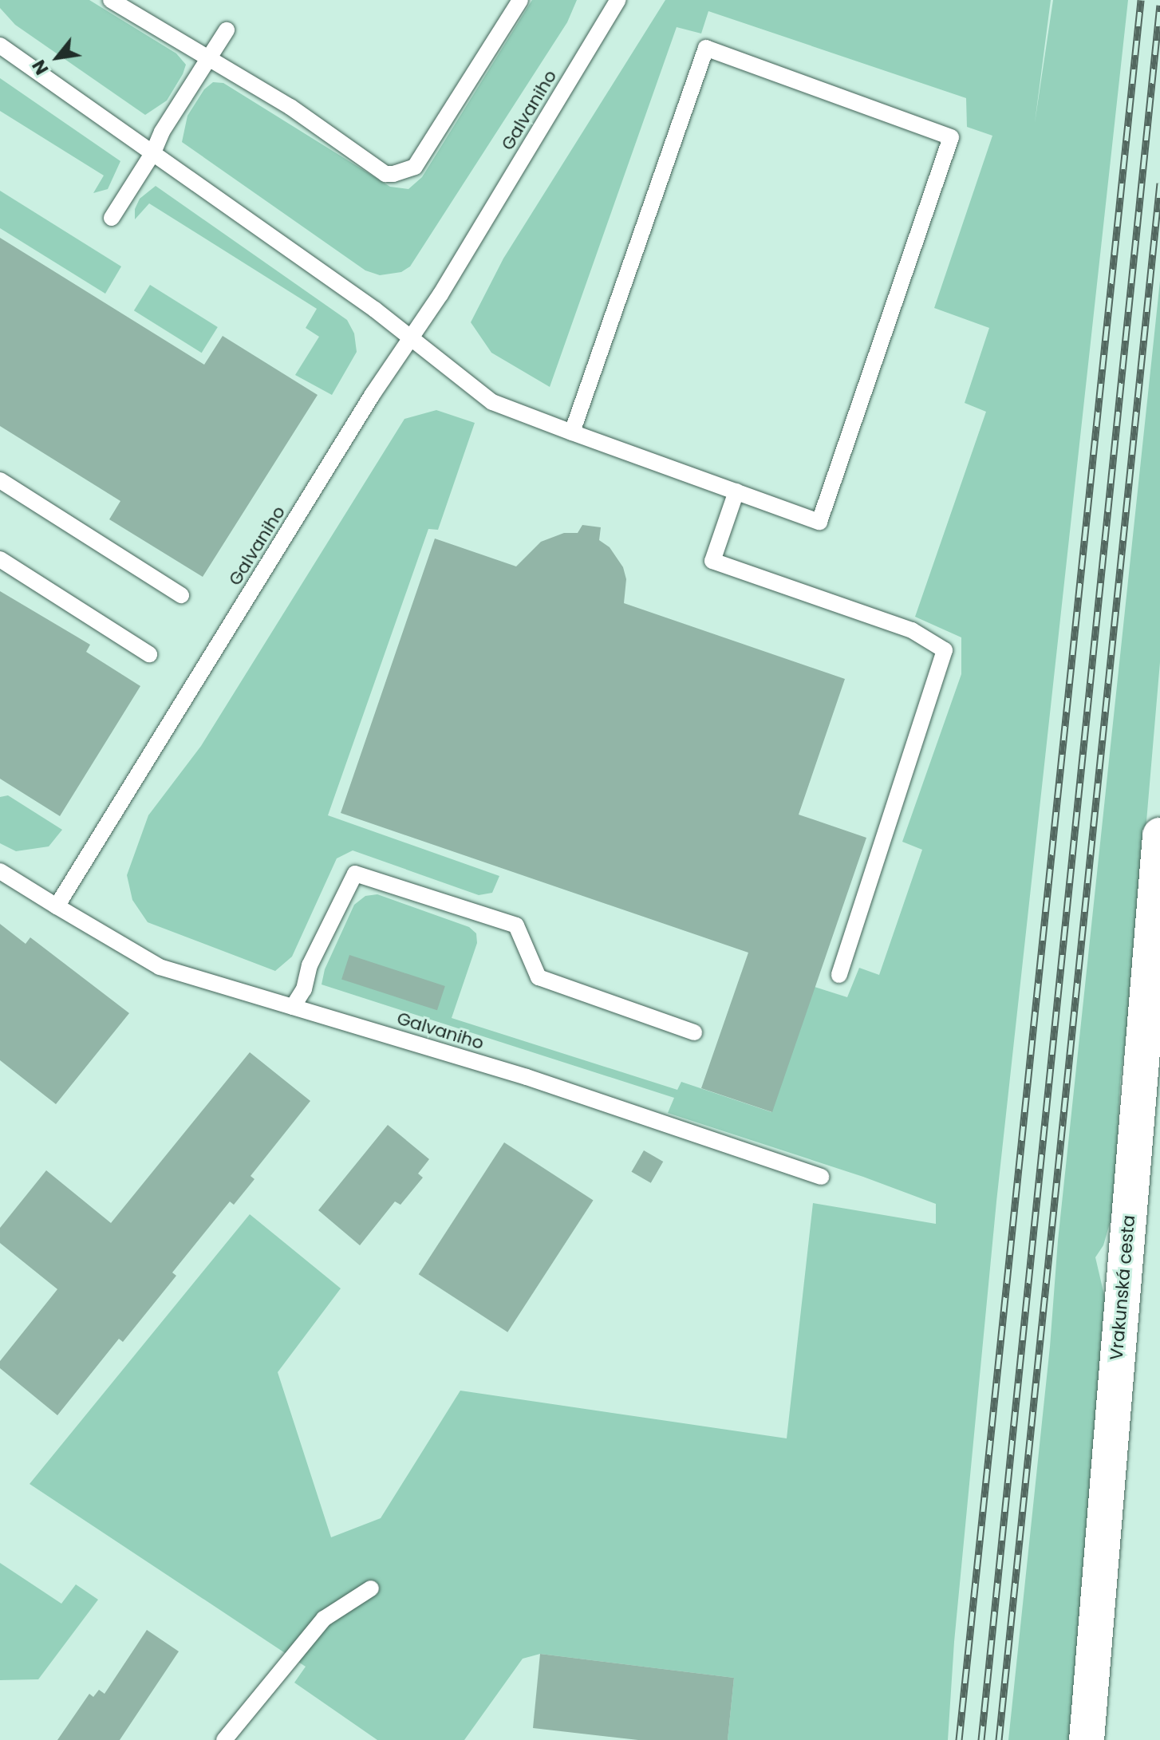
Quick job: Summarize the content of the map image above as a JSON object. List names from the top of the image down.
{
  "streets": {
    "main road": ["Vrakunská cesta"],
    "lane": ["Galvaniho"]
  },
  "north": "bottom left"
}
